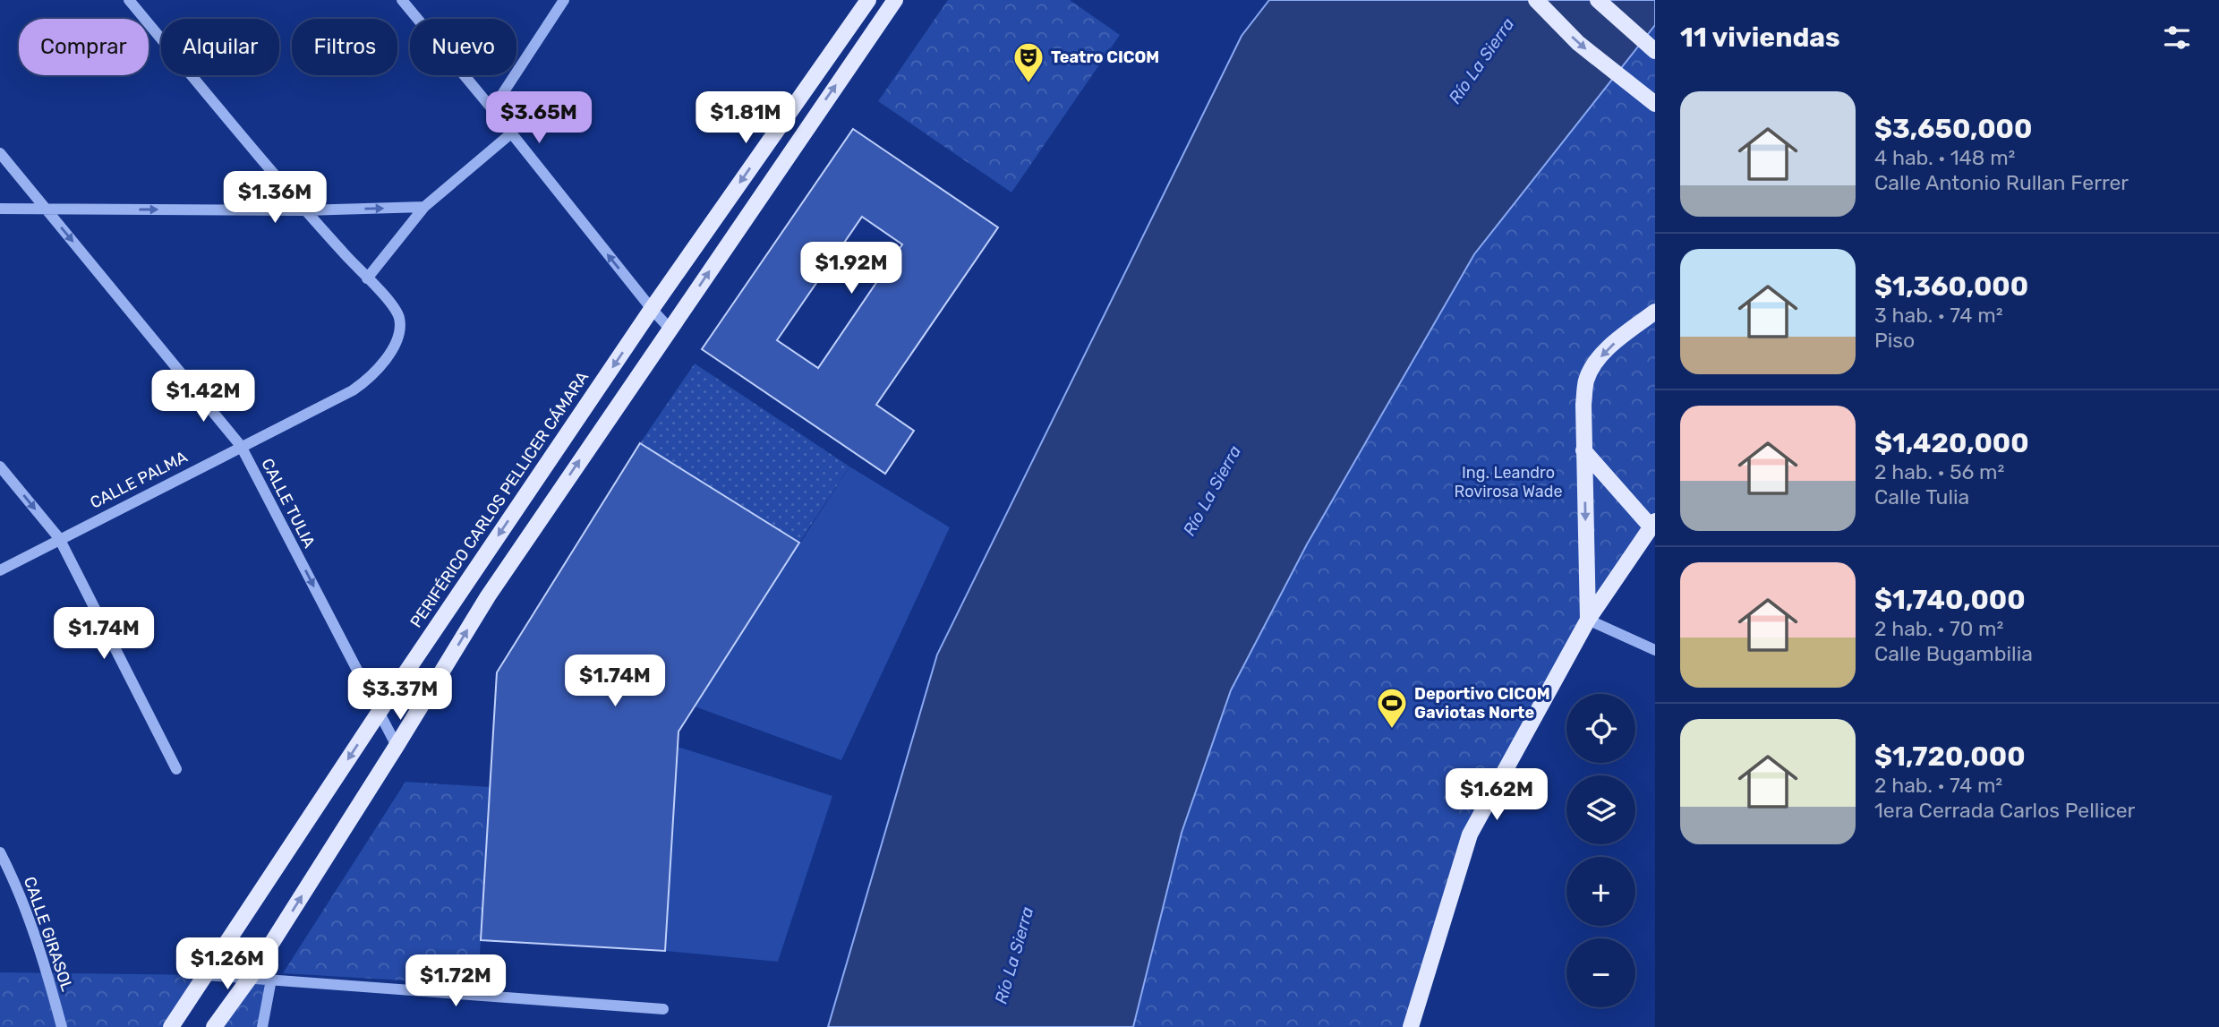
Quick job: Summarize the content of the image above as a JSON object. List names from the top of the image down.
{
  "streets": {
    "main road": ["PERIFÉRICO CARLOS PELLICER CÁMARA"],
    "street": ["CALLE PALMA", "CALLE TULIA", "CALLE GIRASOL"]
  },
  "crossings": [
    ["CALLE PALMA", "CALLE TULIA"],
    ["PERIFÉRICO CARLOS PELLICER CÁMARA", "CALLE TULIA"]
  ],
  "one_way": ["CALLE TULIA"],
  "water": ["Río La Sierra"],
  "parks": ["Ing. Leandro Rovirosa Wade"],
  "places": {
    "theatre": ["Teatro CICOM"],
    "sports": ["Deportivo CICOM Gaviotas Norte"]
  },
  "page": {
    "heading": "11 viviendas",
    "chip": [
      "Comprar",
      "Alquilar",
      "Filtros",
      "Nuevo"
    ],
    "list": [
      {
        "name": "$3,650,000",
        "note": "4 hab. · 148 m² · Calle Antonio Rullan Ferrer"
      },
      {
        "name": "$1,360,000",
        "note": "3 hab. · 74 m² · Piso"
      },
      {
        "name": "$1,420,000",
        "note": "2 hab. · 56 m² · Calle Tulia"
      },
      {
        "name": "$1,740,000",
        "note": "2 hab. · 70 m² · Calle Bugambilia"
      },
      {
        "name": "$1,720,000",
        "note": "2 hab. · 74 m² · 1era Cerrada Carlos Pellicer"
      }
    ],
    "price": [
      "$3.65M",
      "$1.81M",
      "$1.36M",
      "$1.92M",
      "$1.42M",
      "$1.74M",
      "$1.74M",
      "$3.37M",
      "$1.62M",
      "$1.26M",
      "$1.72M"
    ],
    "map_buttons": ["+", "−"]
  }
}
